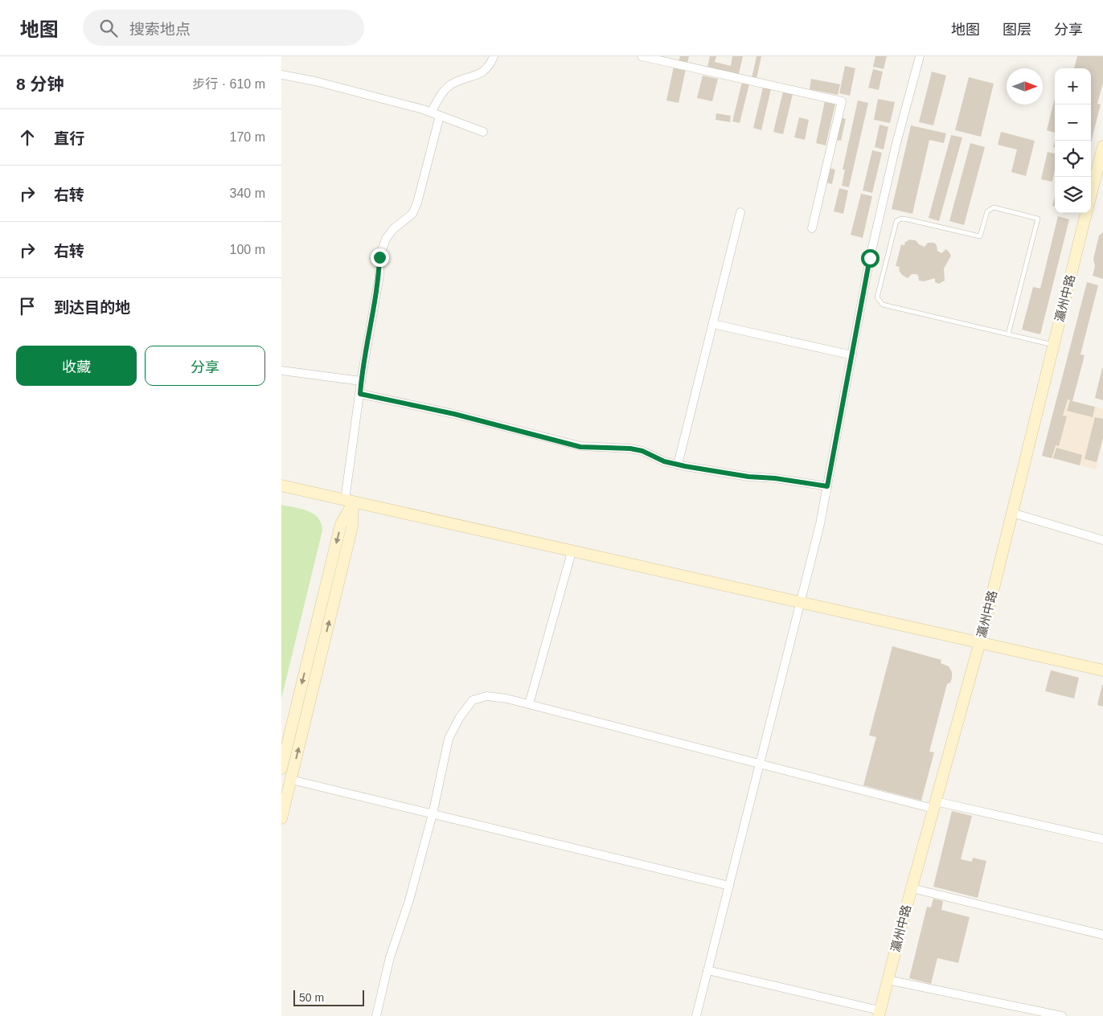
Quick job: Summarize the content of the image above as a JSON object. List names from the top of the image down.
{
  "streets": {
    "street": ["瀛州中路"]
  },
  "scale_bar": "50 m",
  "north": "right",
  "page": {
    "header": "地图",
    "search": "搜索地点",
    "nav": ["地图", "图层", "分享"],
    "heading": ["8 分钟", "步行 · 610 m"],
    "map_buttons": ["+", "−"],
    "list": [
      ["直行", "170 m"],
      ["右转", "340 m"],
      ["右转", "100 m"],
      "到达目的地"
    ],
    "buttons": ["收藏", "分享"],
    "scale": "50 m"
  }
}
